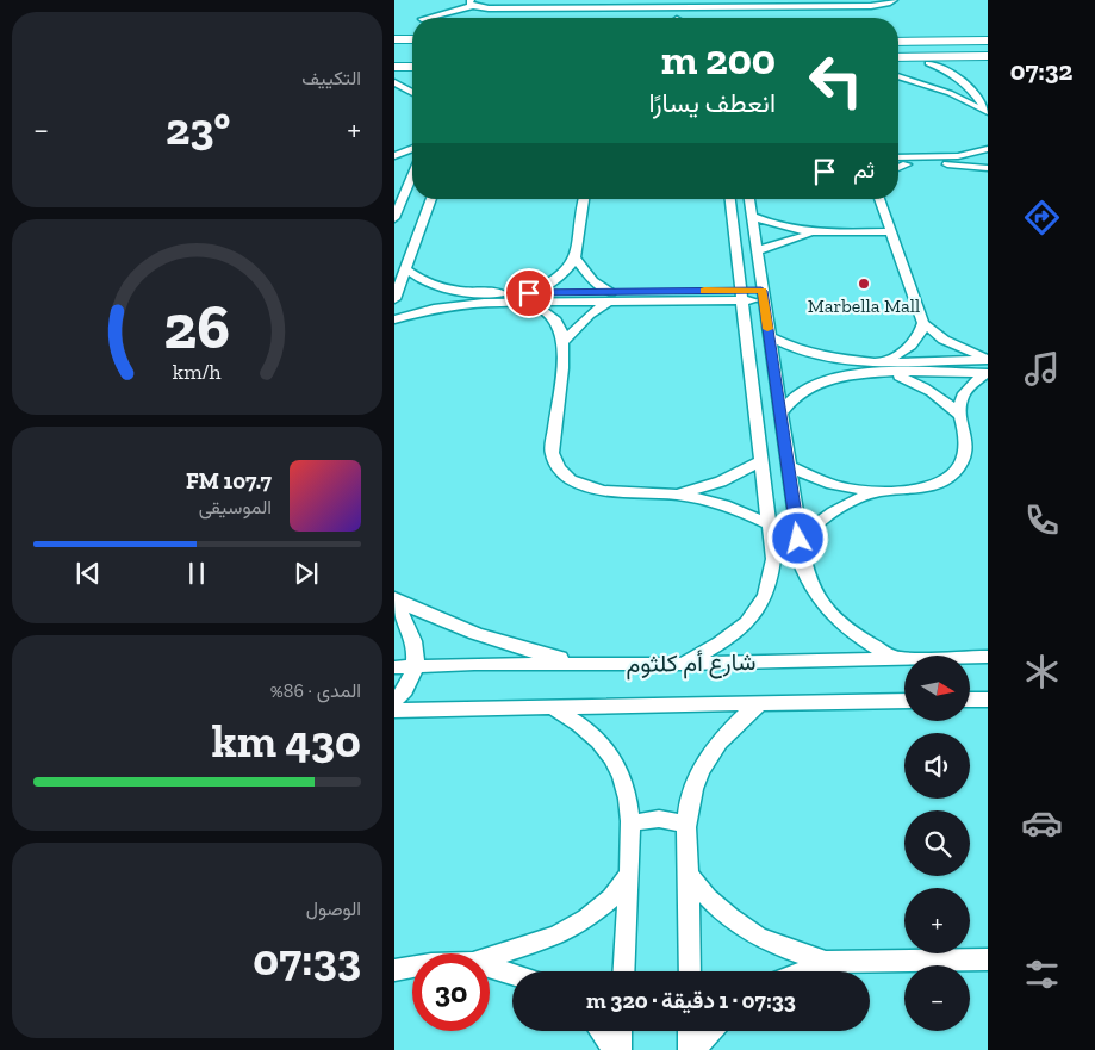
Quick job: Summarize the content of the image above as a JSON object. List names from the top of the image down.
{
  "streets": {
    "street": ["شارع أم كلثوم"]
  },
  "places": ["Marbella Mall"],
  "north": "right",
  "page": {
    "tabs": "07:32",
    "tile": [
      "التكييف",
      ["المدى · 86%", "430 km"],
      ["الوصول", "07:33"]
    ],
    "turn": ["200 m", "انعطف يسارًا"],
    "heat": ["−", "23°", "+"],
    "then": "ثم",
    "song": ["107.7 FM", "الموسيقى"],
    "map_buttons": ["+", "−"],
    "limit": "30",
    "trip": "07:33 · 1 دقيقة · 320 m",
    "gauge": ["26", "km/h"]
  }
}
